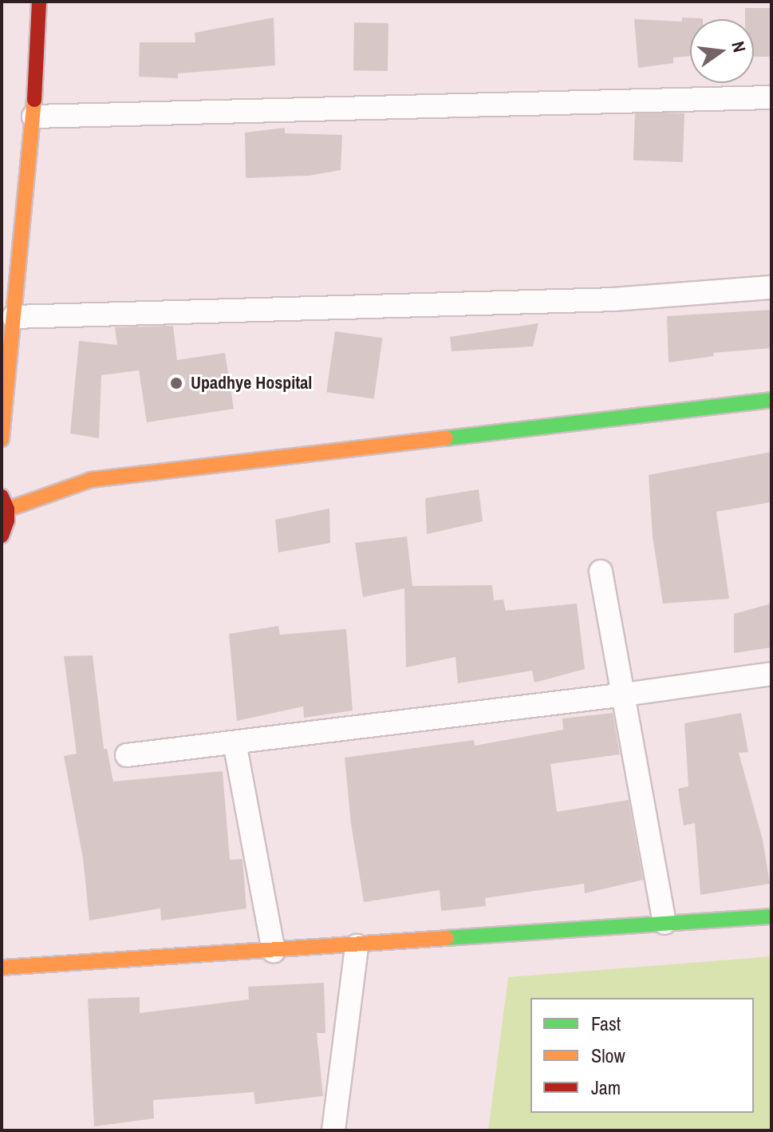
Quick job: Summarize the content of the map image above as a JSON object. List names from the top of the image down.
{
  "places": ["Upadhye Hospital"],
  "legend": ["Fast", "Slow", "Jam"],
  "north": "right"
}
